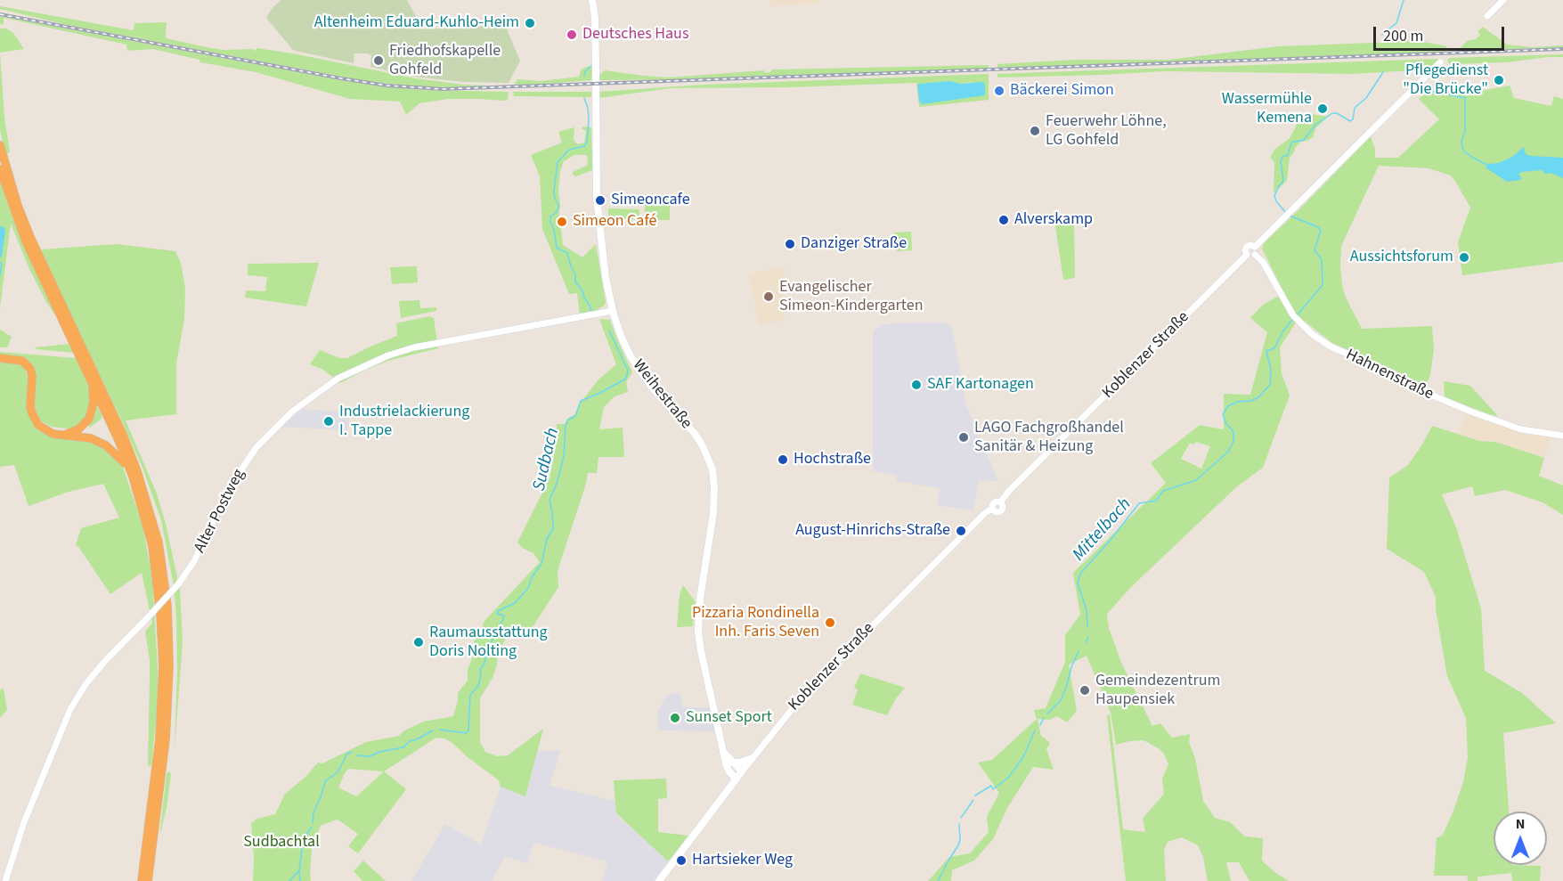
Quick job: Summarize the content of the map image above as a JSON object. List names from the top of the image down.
{
  "streets": {
    "main road": ["Koblenzer Straße", "Weihestraße"],
    "street": ["Hahnenstraße", "Alter Postweg"]
  },
  "crossings": [
    ["Koblenzer Straße", "Hahnenstraße"],
    ["Koblenzer Straße", "Weihestraße"],
    ["Weihestraße", "Alter Postweg"]
  ],
  "water": ["Sudbach", "Mittelbach"],
  "parks": ["Sudbachtal"],
  "places": [
    "Altenheim Eduard-Kuhlo-Heim",
    "Deutsches Haus",
    "Friedhofskapelle Gohfeld",
    "Pflegedienst \"Die Brücke\"",
    "Bäckerei Simon",
    "Wassermühle Kemena",
    "Feuerwehr Löhne, LG Gohfeld",
    "Simeoncafe",
    "Alverskamp",
    "Simeon Café",
    "Danziger Straße",
    "Aussichtsforum",
    "Evangelischer Simeon-Kindergarten",
    "SAF Kartonagen",
    "Industrielackierung I. Tappe",
    "LAGO Fachgroßhandel Sanitär & Heizung",
    "Hochstraße",
    "August-Hinrichs-Straße",
    "Pizzaria Rondinella Inh. Faris Seven",
    "Raumausstattung Doris Nolting",
    "Gemeindezentrum Haupensiek",
    "Sunset Sport",
    "Hartsieker Weg"
  ],
  "scale_bar": "200 m",
  "north": "top"
}
